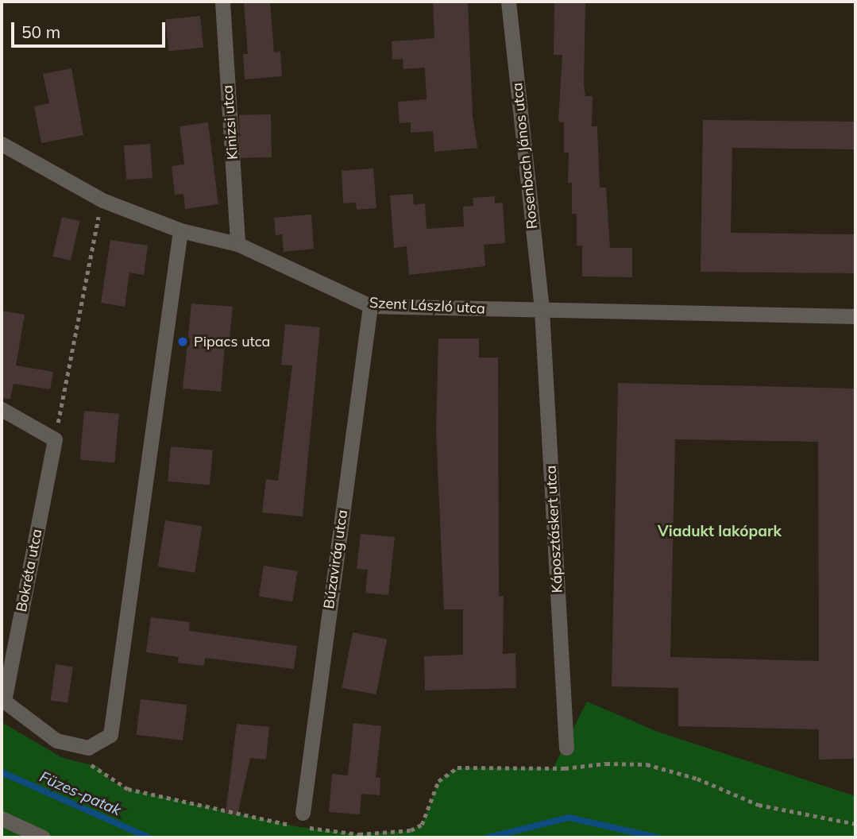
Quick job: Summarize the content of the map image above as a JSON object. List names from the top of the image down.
{
  "streets": {
    "street": [
      "Kinizsi utca",
      "Rosenbach János utca",
      "Szent László utca",
      "Káposztáskert utca",
      "Búzavirág utca",
      "Bokréta utca"
    ]
  },
  "crossings": [
    ["Kinizsi utca", "Szent László utca"],
    ["Rosenbach János utca", "Szent László utca"],
    ["Rosenbach János utca", "Káposztáskert utca"],
    ["Szent László utca", "Káposztáskert utca"],
    ["Szent László utca", "Búzavirág utca"]
  ],
  "districts": ["Viadukt lakópark"],
  "water": ["Füzes-patak"],
  "places": ["Pipacs utca"],
  "scale_bar": "50 m"
}
